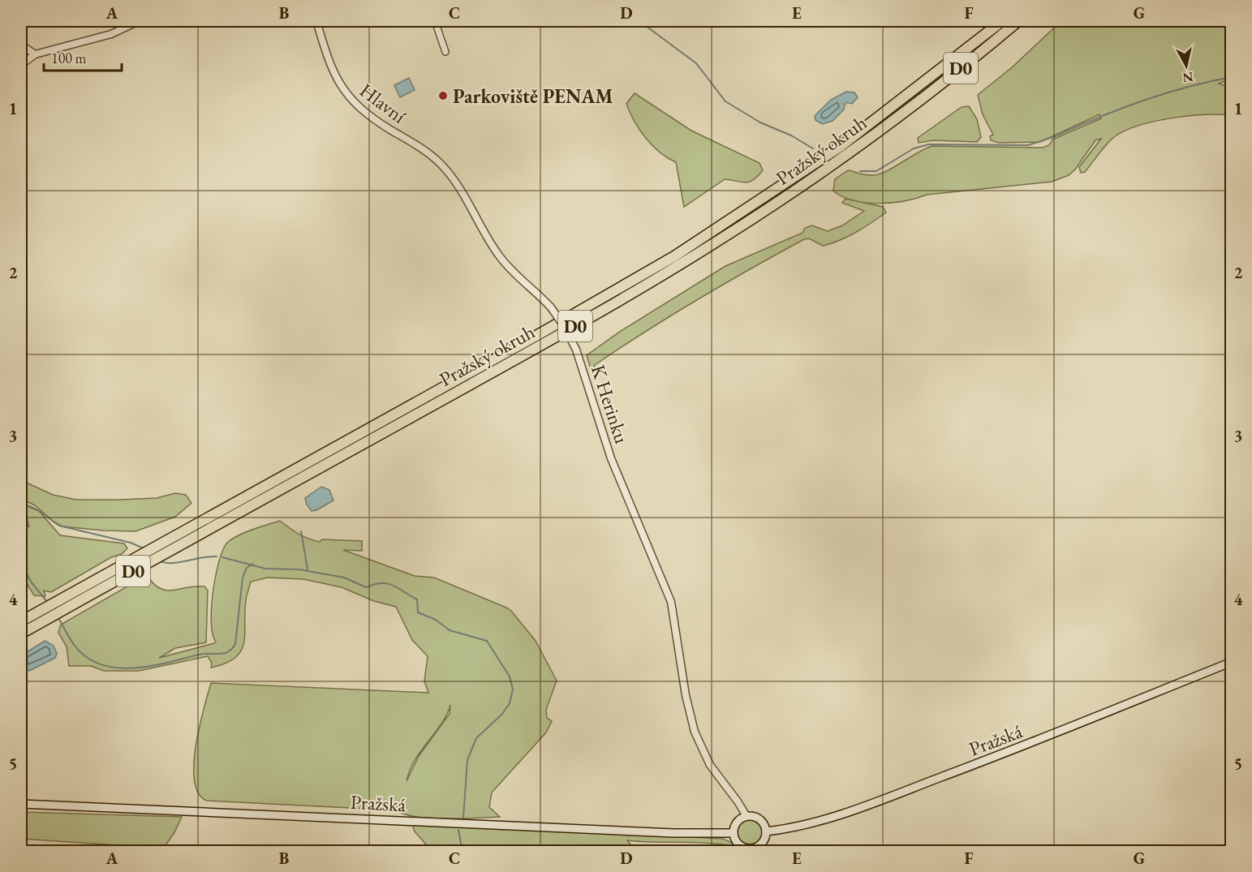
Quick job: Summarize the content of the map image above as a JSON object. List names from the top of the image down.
{
  "streets": {
    "highway": ["D0", "Pražský okruh"],
    "main road": ["Pražská"],
    "street": ["Hlavní", "K Herinku"]
  },
  "crossings": [
    ["Hlavní", "K Herinku"],
    ["K Herinku", "Pražská"]
  ],
  "places": ["Parkoviště PENAM"],
  "scale_bar": "100 m",
  "north": "bottom",
  "grid": {
    "columns": [
      "A",
      "B",
      "C",
      "D",
      "E",
      "F",
      "G"
    ],
    "rows": [
      "1",
      "2",
      "3",
      "4",
      "5"
    ]
  }
}
